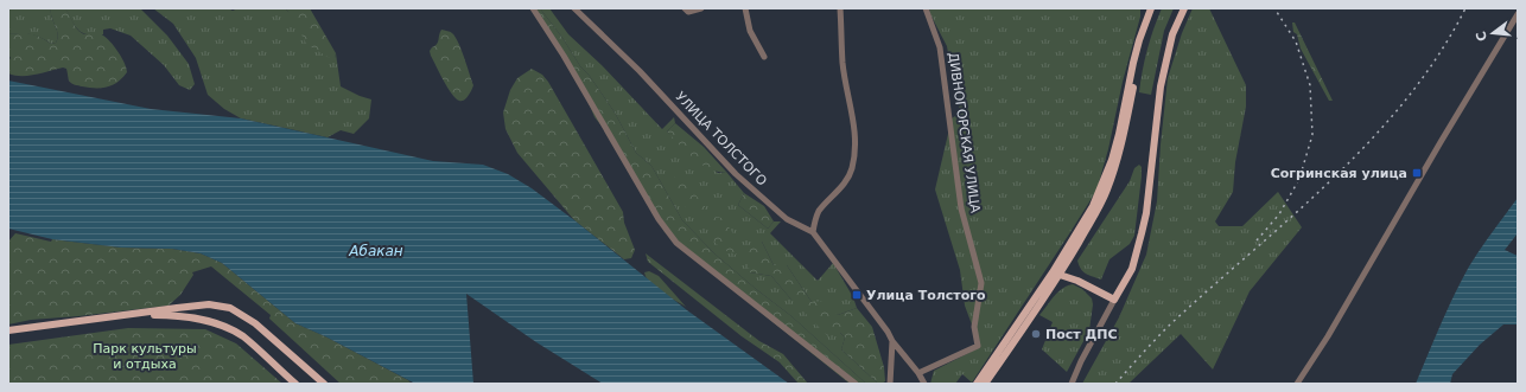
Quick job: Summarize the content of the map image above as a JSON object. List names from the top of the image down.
{
  "streets": {
    "street": ["ДИВНОГОРСКАЯ УЛИЦА", "УЛИЦА ТОЛСТОГО"]
  },
  "crossings": [
    ["ДИВНОГОРСКАЯ УЛИЦА", "УЛИЦА ТОЛСТОГО"]
  ],
  "water": ["Абакан"],
  "parks": ["Парк культуры и отдыха"],
  "places": {
    "transit": ["Согринская улица", "Улица Толстого"],
    "other": ["Пост ДПС"]
  },
  "north": "left"
}
